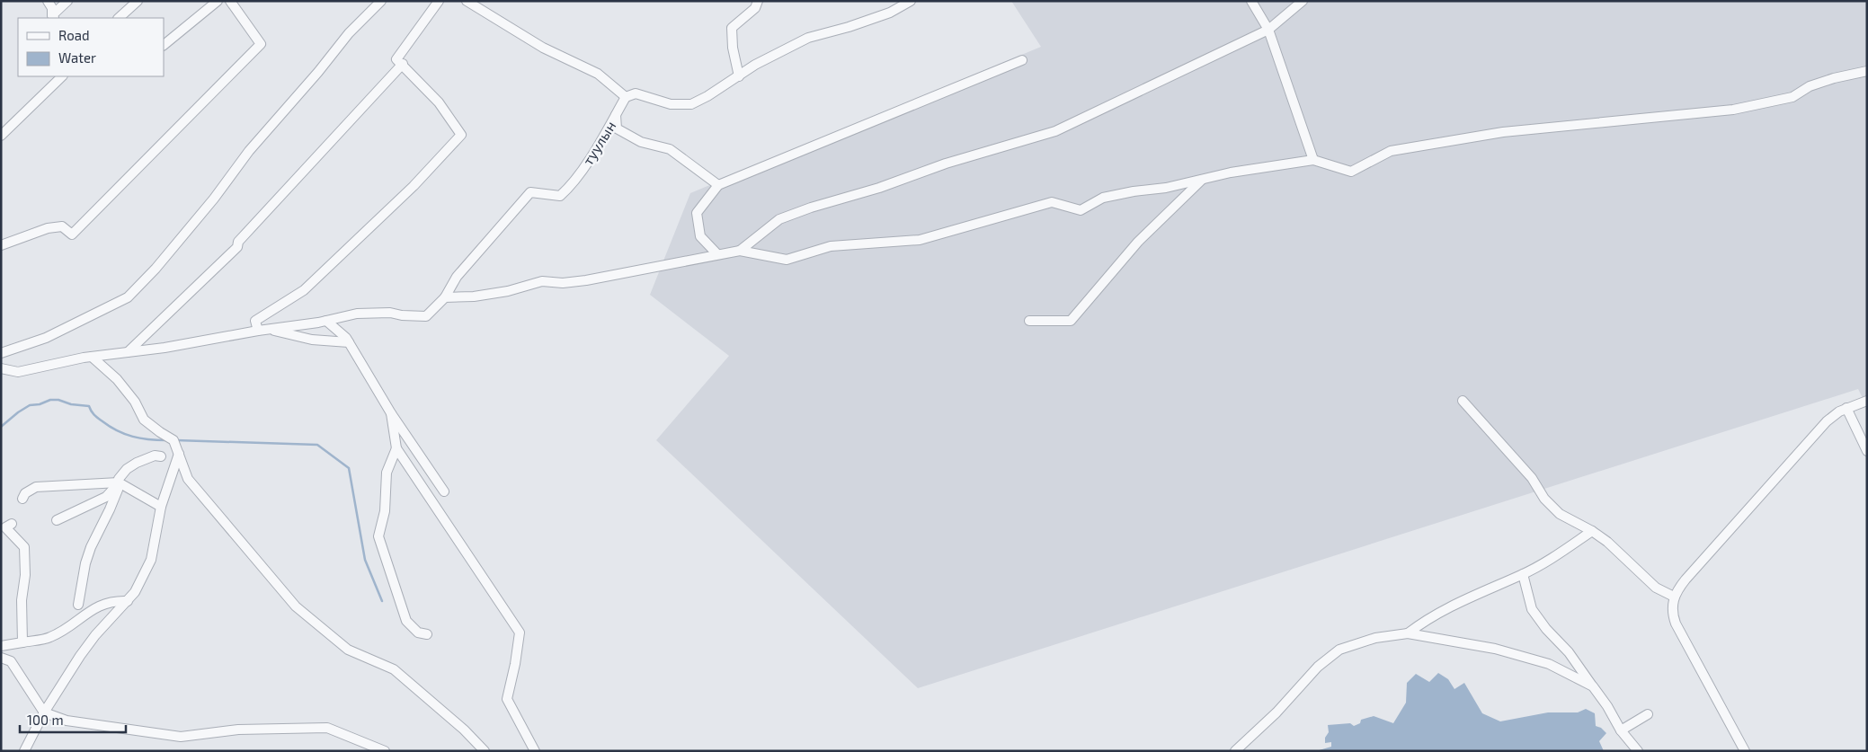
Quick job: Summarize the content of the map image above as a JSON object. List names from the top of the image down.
{
  "streets": {
    "street": ["туулын"]
  },
  "legend": ["Road", "Water"],
  "scale_bar": "100 m"
}
